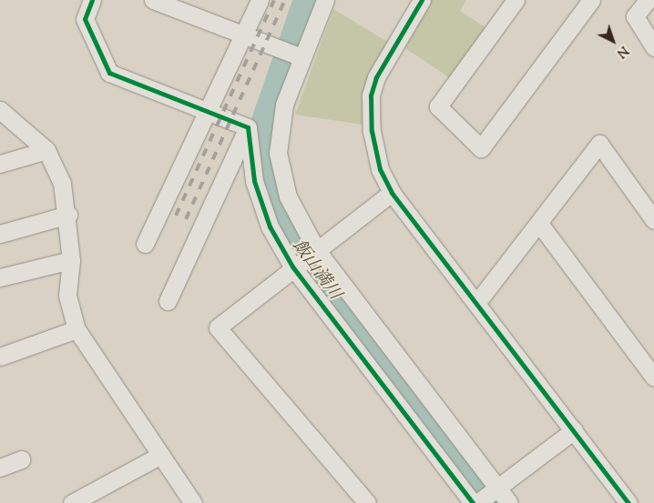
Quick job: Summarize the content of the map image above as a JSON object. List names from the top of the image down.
{
  "water": ["飯山満川"],
  "north": "bottom right"
}
